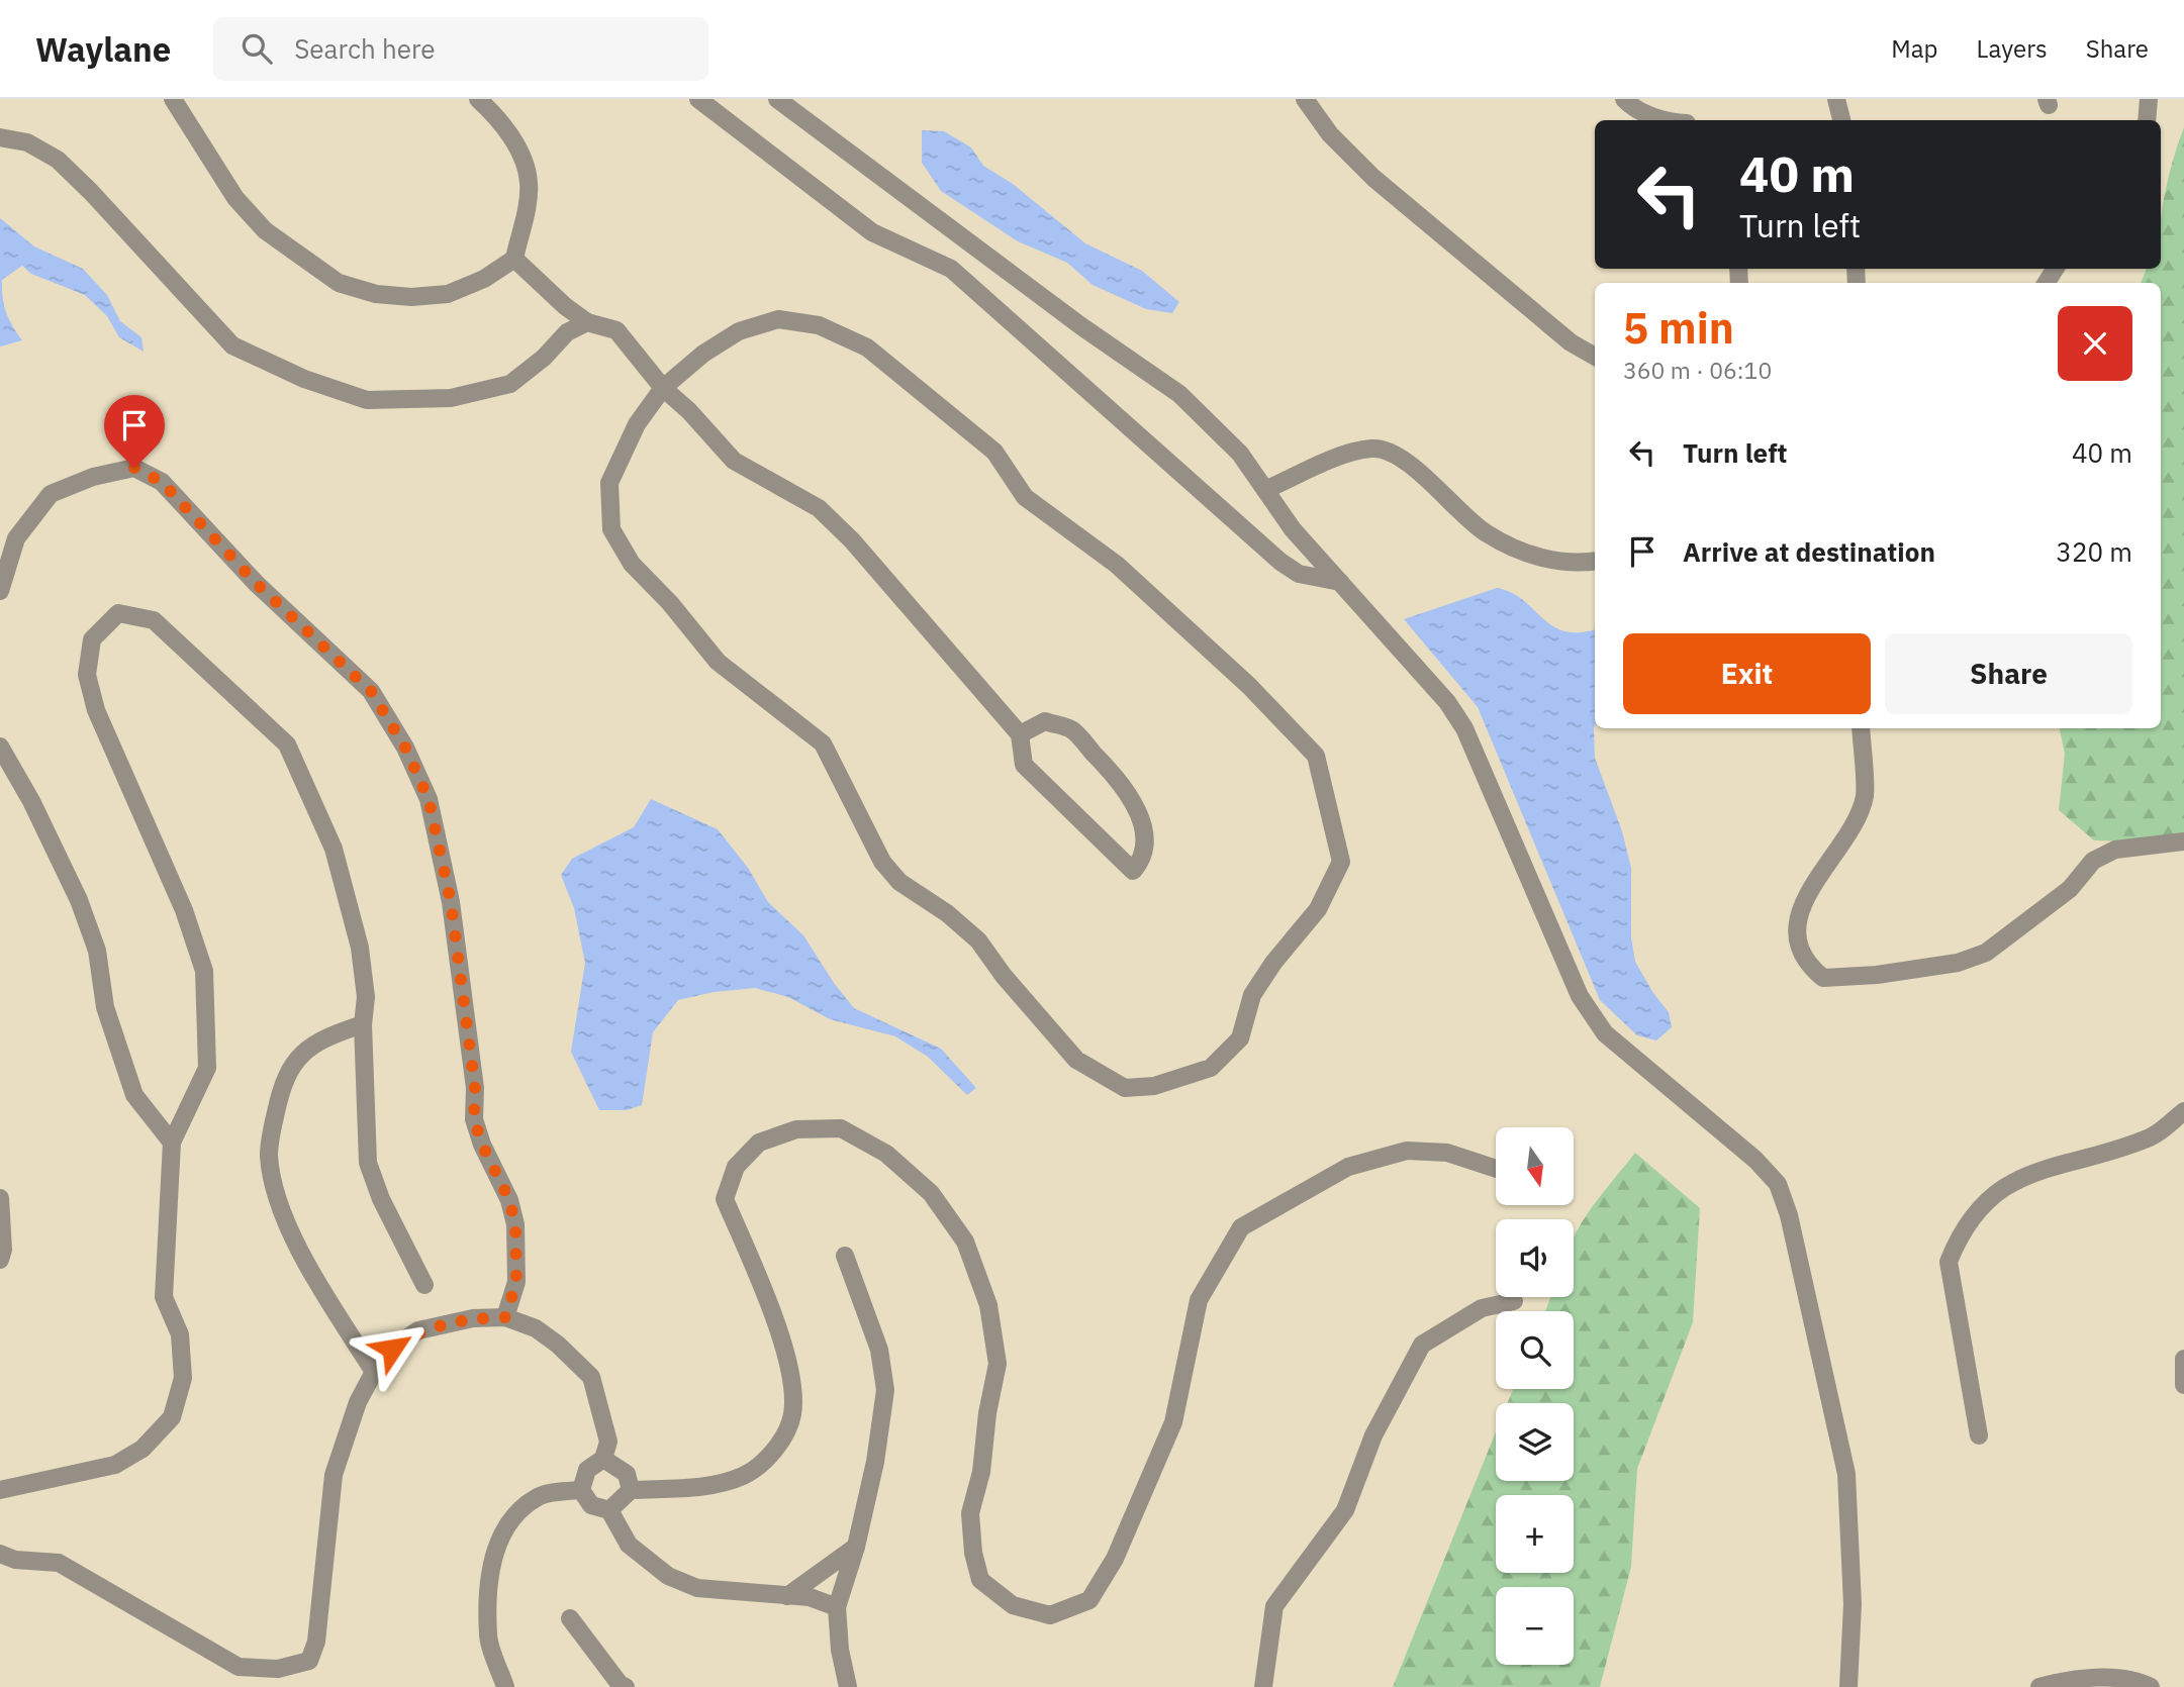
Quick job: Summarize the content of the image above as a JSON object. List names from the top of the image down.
{
  "north": "bottom",
  "page": {
    "header": "Waylane",
    "search": "Search here",
    "nav": ["Map", "Layers", "Share"],
    "turn": ["40 m", "Turn left"],
    "heading": ["5 min", "360 m · 06:10"],
    "list": [
      {
        "name": "Turn left",
        "value": "40 m"
      },
      {
        "name": "Arrive at destination",
        "value": "320 m"
      }
    ],
    "buttons": ["Exit", "Share"],
    "map_buttons": ["+", "−"]
  }
}
